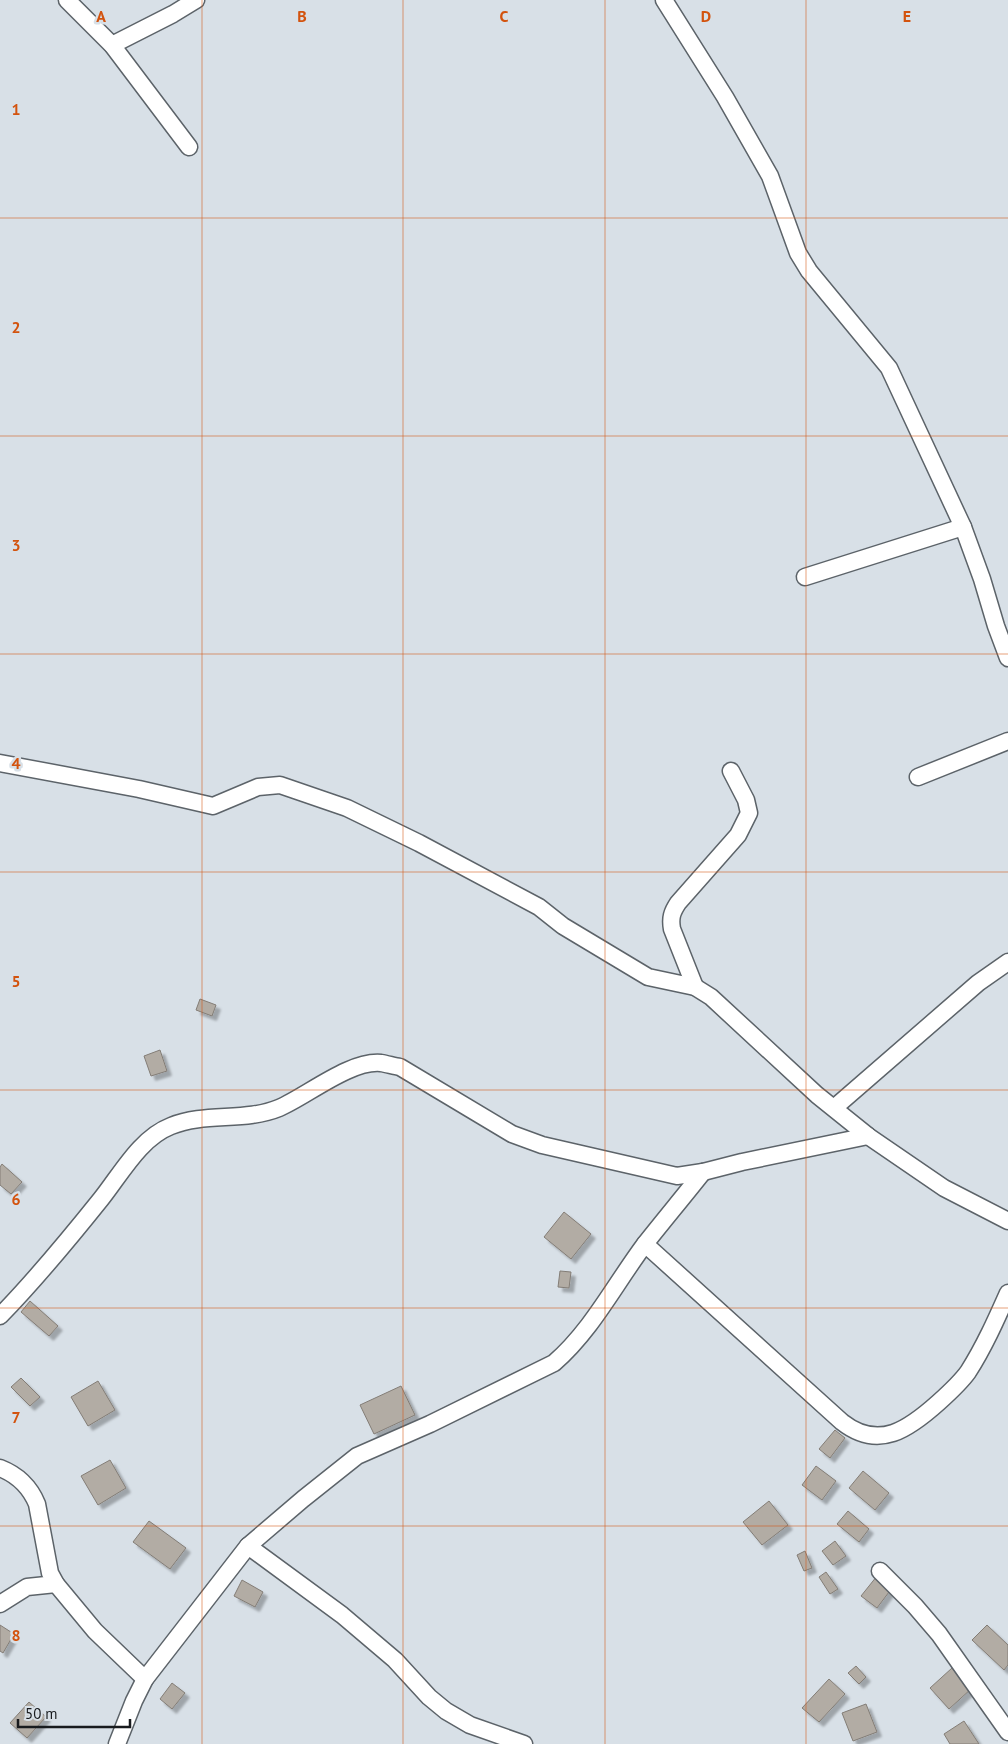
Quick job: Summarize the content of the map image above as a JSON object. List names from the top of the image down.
{
  "scale_bar": "50 m",
  "grid": {
    "columns": [
      "A",
      "B",
      "C",
      "D",
      "E"
    ],
    "rows": [
      "1",
      "2",
      "3",
      "4",
      "5",
      "6",
      "7",
      "8"
    ]
  }
}
